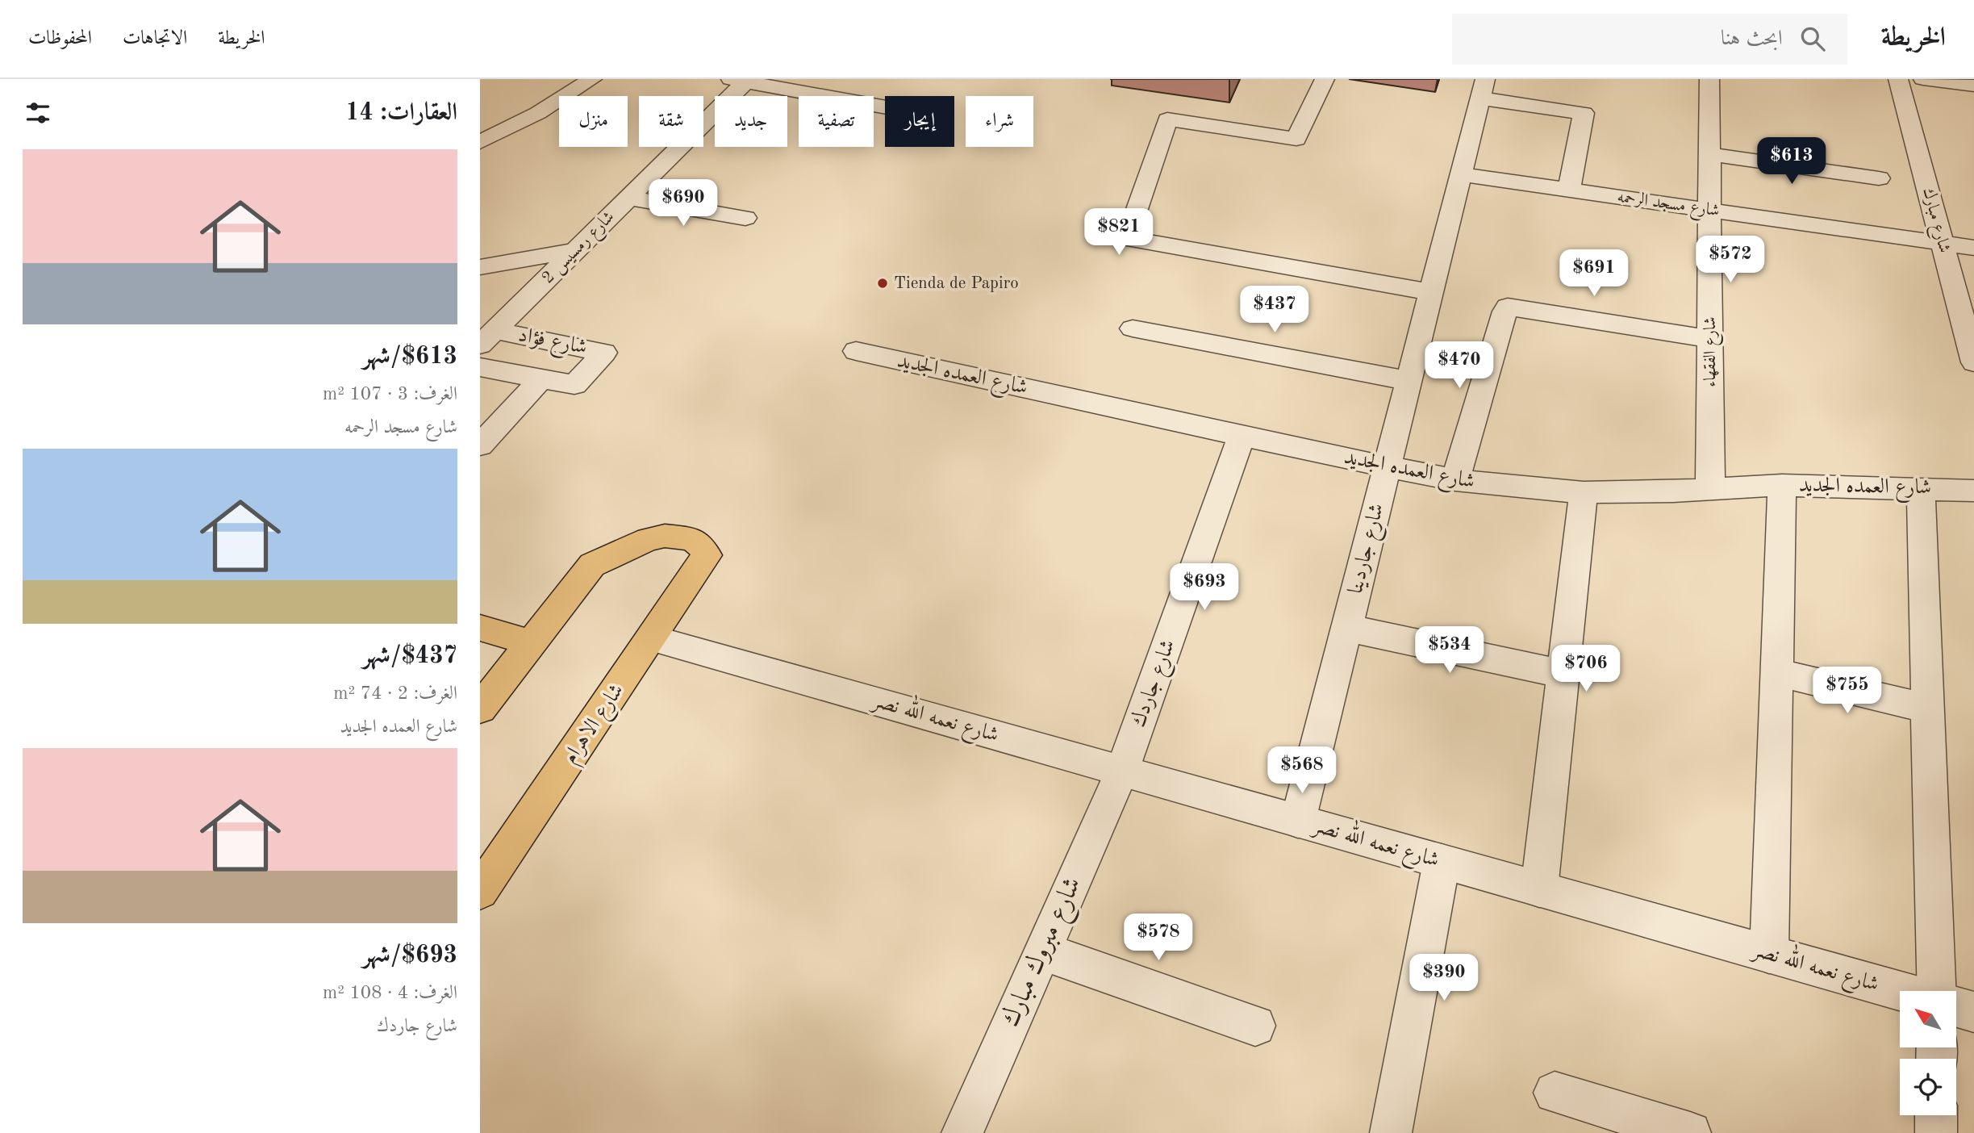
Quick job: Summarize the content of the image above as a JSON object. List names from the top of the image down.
{
  "streets": {
    "main road": ["شارع الاهرام"],
    "street": [
      "شارع مسجد الرحمه",
      "شارع مبارك",
      "شارع رمسيس 2",
      "شارع فؤاد",
      "شارع الفقهاء",
      "شارع العمده الجديد",
      "شارع جاردينا",
      "شارع جاردك",
      "شارع نعمه الله نصر",
      "شارع مبروك مبارك"
    ]
  },
  "crossings": [
    ["شارع مسجد الرحمه", "شارع مبارك"],
    ["شارع مسجد الرحمه", "شارع الفقهاء"],
    ["شارع مسجد الرحمه", "شارع جاردينا"],
    ["شارع رمسيس 2", "شارع فؤاد"],
    ["شارع الفقهاء", "شارع العمده الجديد"],
    ["شارع العمده الجديد", "شارع جاردينا"],
    ["شارع العمده الجديد", "شارع جاردك"],
    ["شارع جاردينا", "شارع نعمه الله نصر"],
    ["شارع جاردك", "شارع نعمه الله نصر"],
    ["شارع جاردك", "شارع مبروك مبارك"],
    ["شارع نعمه الله نصر", "شارع الاهرام"],
    ["شارع نعمه الله نصر", "شارع مبروك مبارك"]
  ],
  "places": ["Tienda de Papiro"],
  "north": "top left",
  "page": {
    "header": "الخريطة",
    "search": "ابحث هنا",
    "nav": ["الخريطة", "الاتجاهات", "المحفوظات"],
    "heading": "العقارات: 14",
    "chip": [
      "شراء",
      "إيجار",
      "تصفية",
      "جديد",
      "شقة",
      "منزل"
    ],
    "price": [
      "$613",
      "$690",
      "$821",
      "$572",
      "$691",
      "$437",
      "$470",
      "$693",
      "$534",
      "$706",
      "$755",
      "$568",
      "$578",
      "$390"
    ],
    "list": [
      {
        "name": "$613/شهر",
        "note": "الغرف: 3 · 107 m² · شارع مسجد الرحمه"
      },
      {
        "name": "$437/شهر",
        "note": "الغرف: 2 · 74 m² · شارع العمده الجديد"
      },
      {
        "name": "$693/شهر",
        "note": "الغرف: 4 · 108 m² · شارع جاردك"
      }
    ]
  }
}
